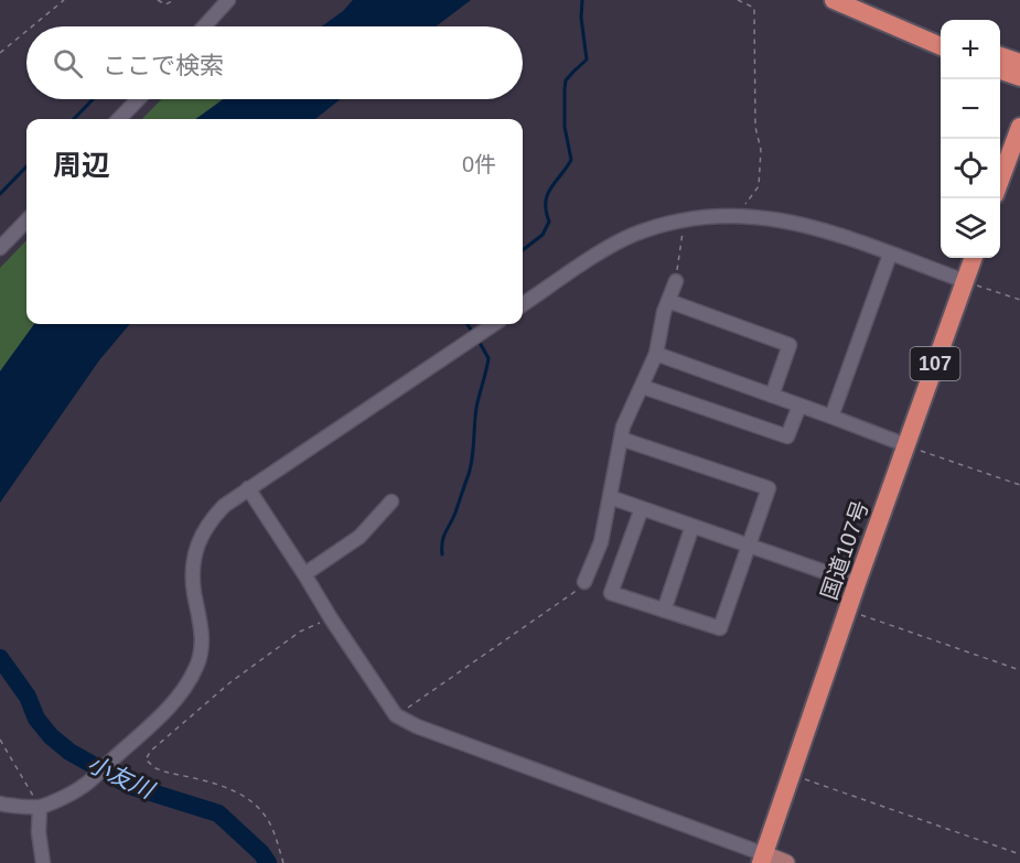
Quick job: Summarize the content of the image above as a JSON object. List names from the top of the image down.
{
  "streets": {
    "highway": ["107", "国道107号"]
  },
  "water": ["小友川"],
  "page": {
    "map_buttons": ["+", "−"],
    "search": "ここで検索",
    "heading": ["周辺", "0件"]
  }
}
